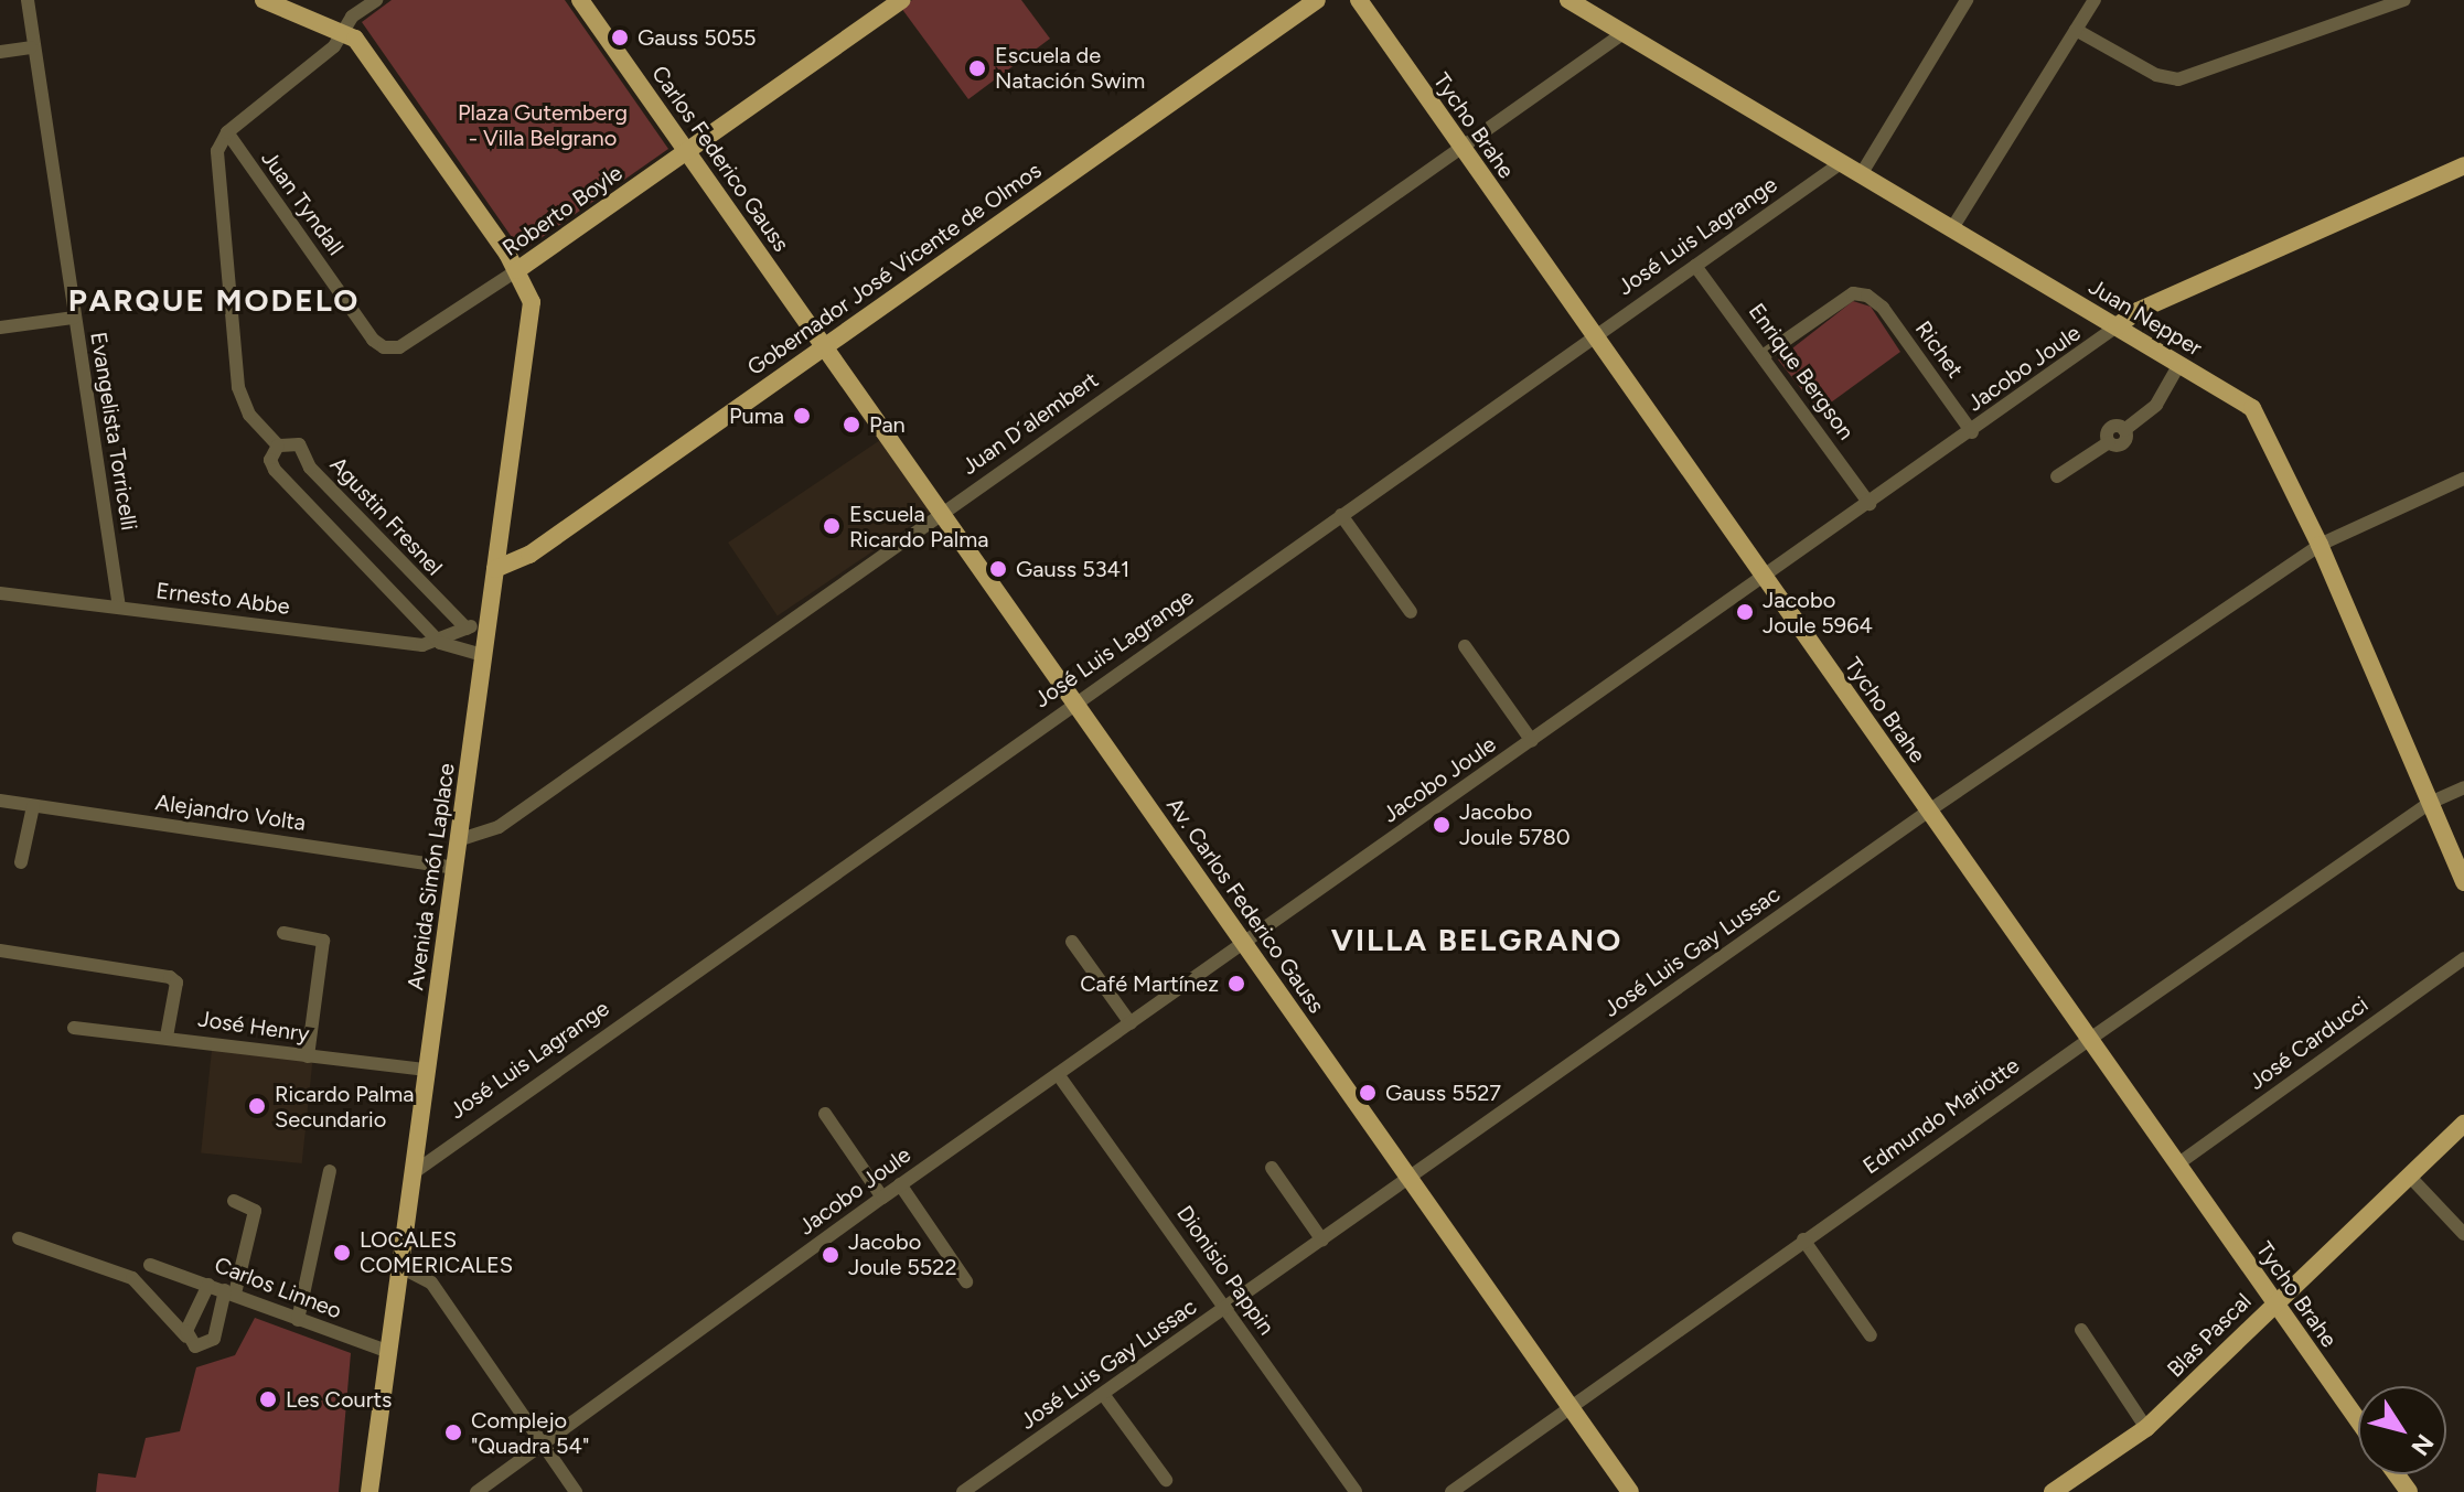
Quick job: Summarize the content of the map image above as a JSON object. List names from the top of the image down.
{
  "streets": {
    "main road": [
      "Tycho Brahe",
      "Carlos Federico Gauss",
      "Roberto Boyle",
      "Gobernador José Vicente de Olmos",
      "Juan Nepper",
      "Jacobo Joule",
      "Avenida Simón Laplace",
      "Av. Carlos Federico Gauss",
      "Blas Pascal"
    ],
    "street": [
      "Juan Tyndall",
      "José Luis Lagrange",
      "Richet",
      "Enrique Bergson",
      "Juan D´alembert",
      "Evangelista Torricelli",
      "Agustin Fresnel",
      "Ernesto Abbe",
      "Alejandro Volta",
      "José Luis Gay Lussac",
      "José Henry",
      "José Carducci",
      "Edmundo Mariotte",
      "Dionisio Pappin",
      "Carlos Linneo"
    ]
  },
  "crossings": [
    ["Tycho Brahe", "José Luis Lagrange"],
    ["Tycho Brahe", "Jacobo Joule"],
    ["Tycho Brahe", "Juan D´alembert"],
    ["Tycho Brahe", "José Luis Gay Lussac"],
    ["Tycho Brahe", "José Carducci"],
    ["Tycho Brahe", "Edmundo Mariotte"],
    ["Tycho Brahe", "Blas Pascal"],
    ["Carlos Federico Gauss", "Roberto Boyle"],
    ["Carlos Federico Gauss", "Gobernador José Vicente de Olmos"],
    ["Carlos Federico Gauss", "Av. Carlos Federico Gauss"],
    ["Juan Tyndall", "Roberto Boyle"],
    ["Juan Tyndall", "Agustin Fresnel"],
    ["Roberto Boyle", "Avenida Simón Laplace"],
    ["José Luis Lagrange", "Juan Nepper"],
    ["José Luis Lagrange", "Enrique Bergson"],
    ["José Luis Lagrange", "Avenida Simón Laplace"],
    ["José Luis Lagrange", "Av. Carlos Federico Gauss"],
    ["Gobernador José Vicente de Olmos", "Avenida Simón Laplace"],
    ["Gobernador José Vicente de Olmos", "Av. Carlos Federico Gauss"],
    ["Juan Nepper", "Jacobo Joule"],
    ["Juan Nepper", "Juan D´alembert"],
    ["Juan Nepper", "José Luis Gay Lussac"],
    ["Juan Nepper", "Edmundo Mariotte"],
    ["Richet", "Jacobo Joule"],
    ["Richet", "Enrique Bergson"],
    ["Jacobo Joule", "Enrique Bergson"],
    ["Jacobo Joule", "Av. Carlos Federico Gauss"],
    ["Jacobo Joule", "Dionisio Pappin"],
    ["Juan D´alembert", "Avenida Simón Laplace"],
    ["Juan D´alembert", "Av. Carlos Federico Gauss"],
    ["Evangelista Torricelli", "Ernesto Abbe"],
    ["Agustin Fresnel", "Ernesto Abbe"],
    ["Ernesto Abbe", "Avenida Simón Laplace"],
    ["Alejandro Volta", "Avenida Simón Laplace"],
    ["Avenida Simón Laplace", "José Henry"],
    ["Avenida Simón Laplace", "Carlos Linneo"],
    ["Av. Carlos Federico Gauss", "José Luis Gay Lussac"],
    ["Av. Carlos Federico Gauss", "Edmundo Mariotte"],
    ["José Luis Gay Lussac", "Dionisio Pappin"]
  ],
  "districts": ["PARQUE MODELO", "VILLA BELGRANO"],
  "parks": ["Plaza Gutemberg - Villa Belgrano"],
  "places": [
    "Gauss 5055",
    "Escuela de Natación Swim",
    "Puma",
    "Pan",
    "Escuela Ricardo Palma",
    "Gauss 5341",
    "Jacobo Joule 5964",
    "Jacobo Joule 5780",
    "Café Martínez",
    "Gauss 5527",
    "Ricardo Palma Secundario",
    "LOCALES COMERICALES",
    "Jacobo Joule 5522",
    "Les Courts",
    "Complejo \"Quadra 54\""
  ],
  "north": "bottom right"
}
